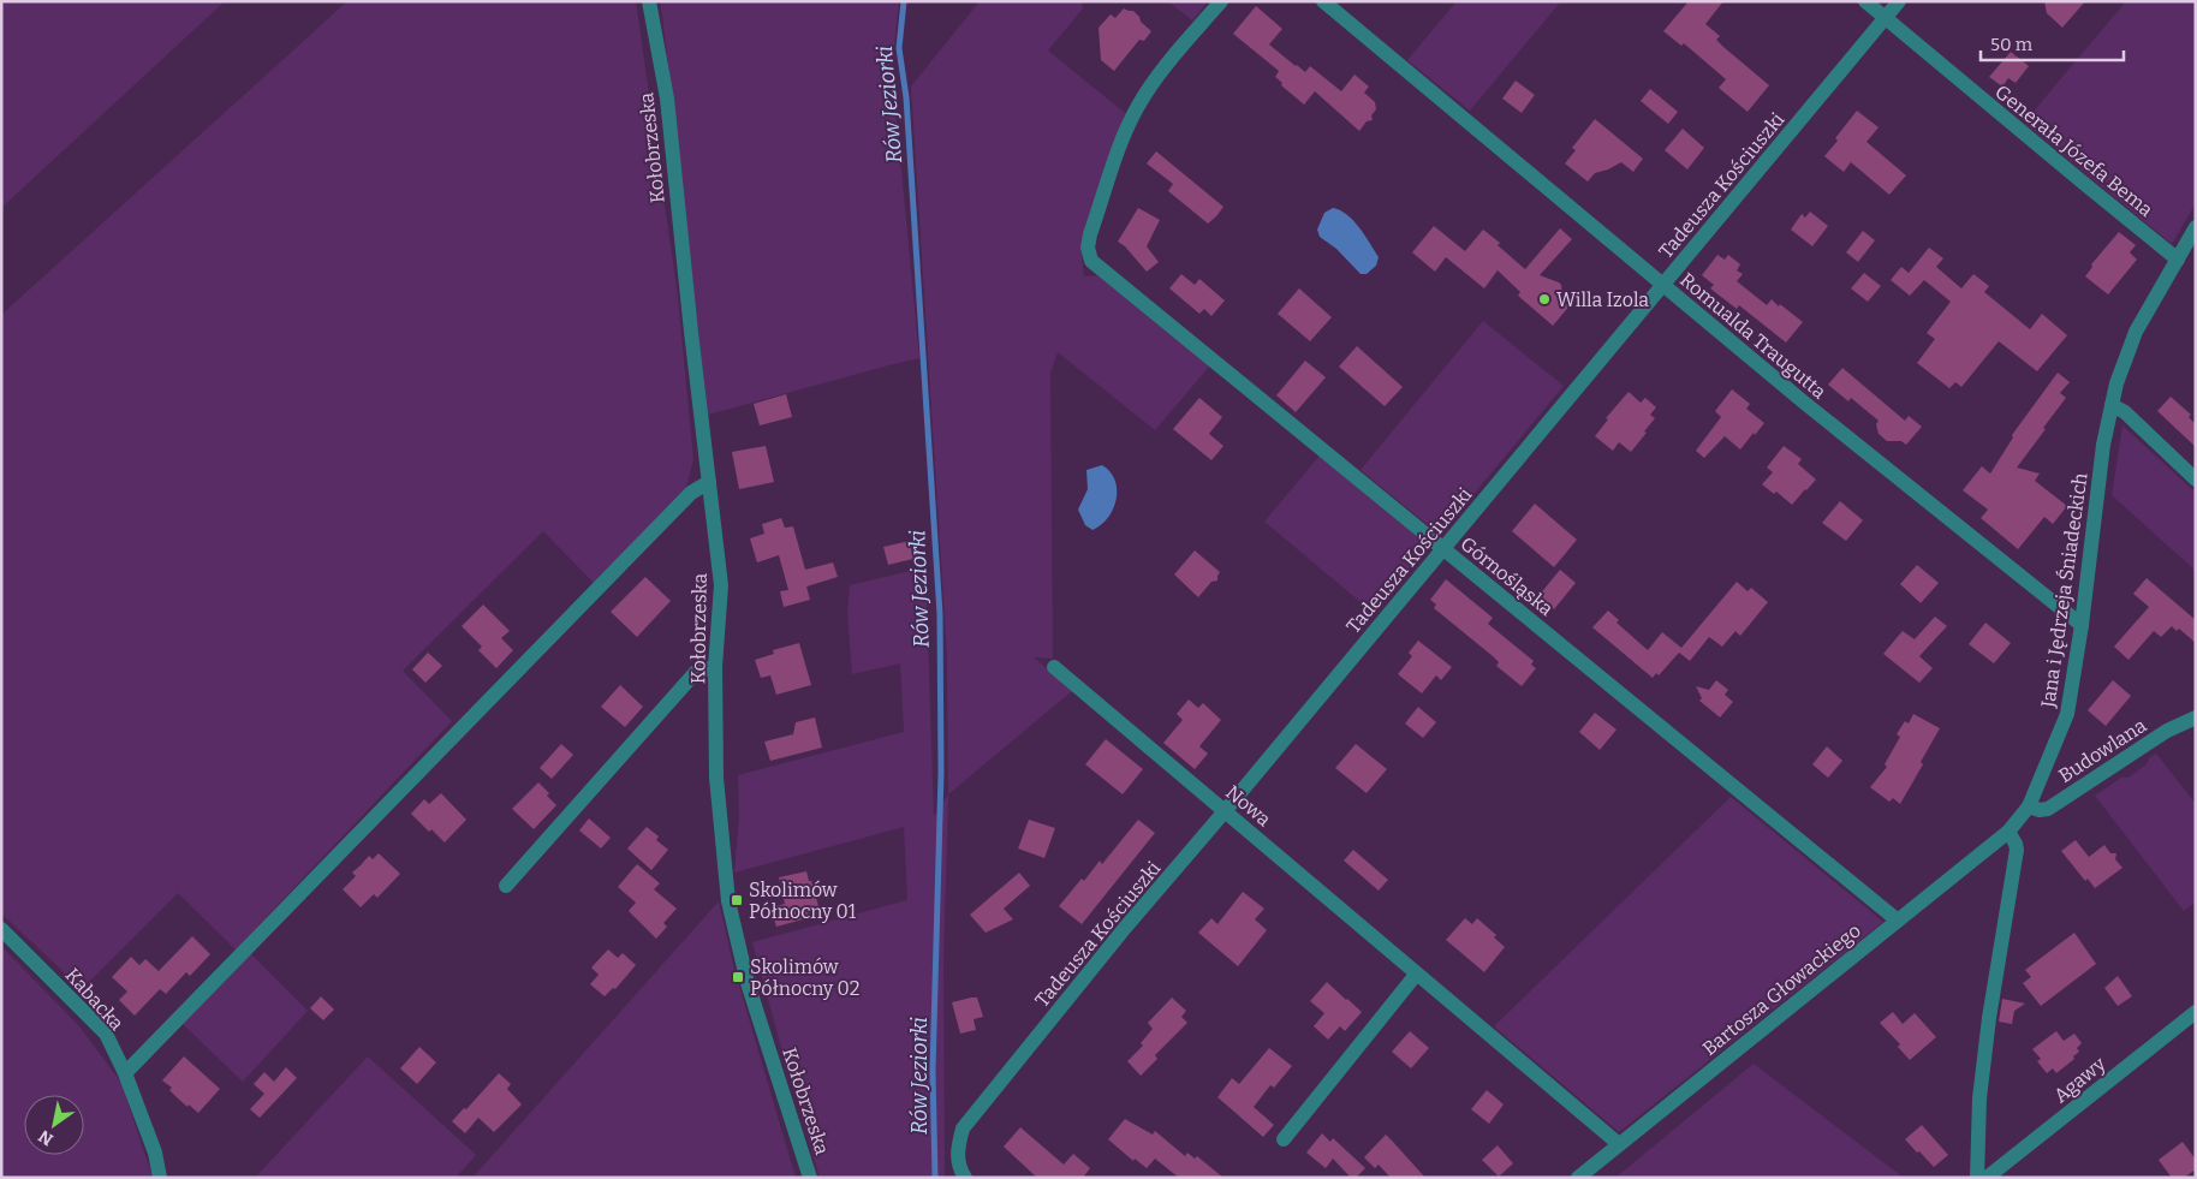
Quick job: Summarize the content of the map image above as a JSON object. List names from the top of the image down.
{
  "streets": {
    "street": [
      "Kołobrzeska",
      "Generała Józefa Bema",
      "Tadeusza Kościuszki",
      "Romualda Traugutta",
      "Górnośląska",
      "Jana i Jędrzeja Śniadeckich",
      "Budowlana",
      "Nowa",
      "Bartosza Głowackiego",
      "Kabacka",
      "Agawy"
    ]
  },
  "crossings": [
    ["Generała Józefa Bema", "Tadeusza Kościuszki"],
    ["Generała Józefa Bema", "Jana i Jędrzeja Śniadeckich"],
    ["Tadeusza Kościuszki", "Romualda Traugutta"],
    ["Tadeusza Kościuszki", "Górnośląska"],
    ["Tadeusza Kościuszki", "Nowa"],
    ["Romualda Traugutta", "Jana i Jędrzeja Śniadeckich"],
    ["Górnośląska", "Bartosza Głowackiego"],
    ["Jana i Jędrzeja Śniadeckich", "Budowlana"],
    ["Jana i Jędrzeja Śniadeckich", "Bartosza Głowackiego"],
    ["Nowa", "Bartosza Głowackiego"]
  ],
  "water": ["Rów Jeziorki"],
  "places": {
    "other": ["Willa Izola"],
    "transit": ["Skolimów Północny 01", "Skolimów Północny 02"]
  },
  "scale_bar": "50 m",
  "north": "bottom left"
}
